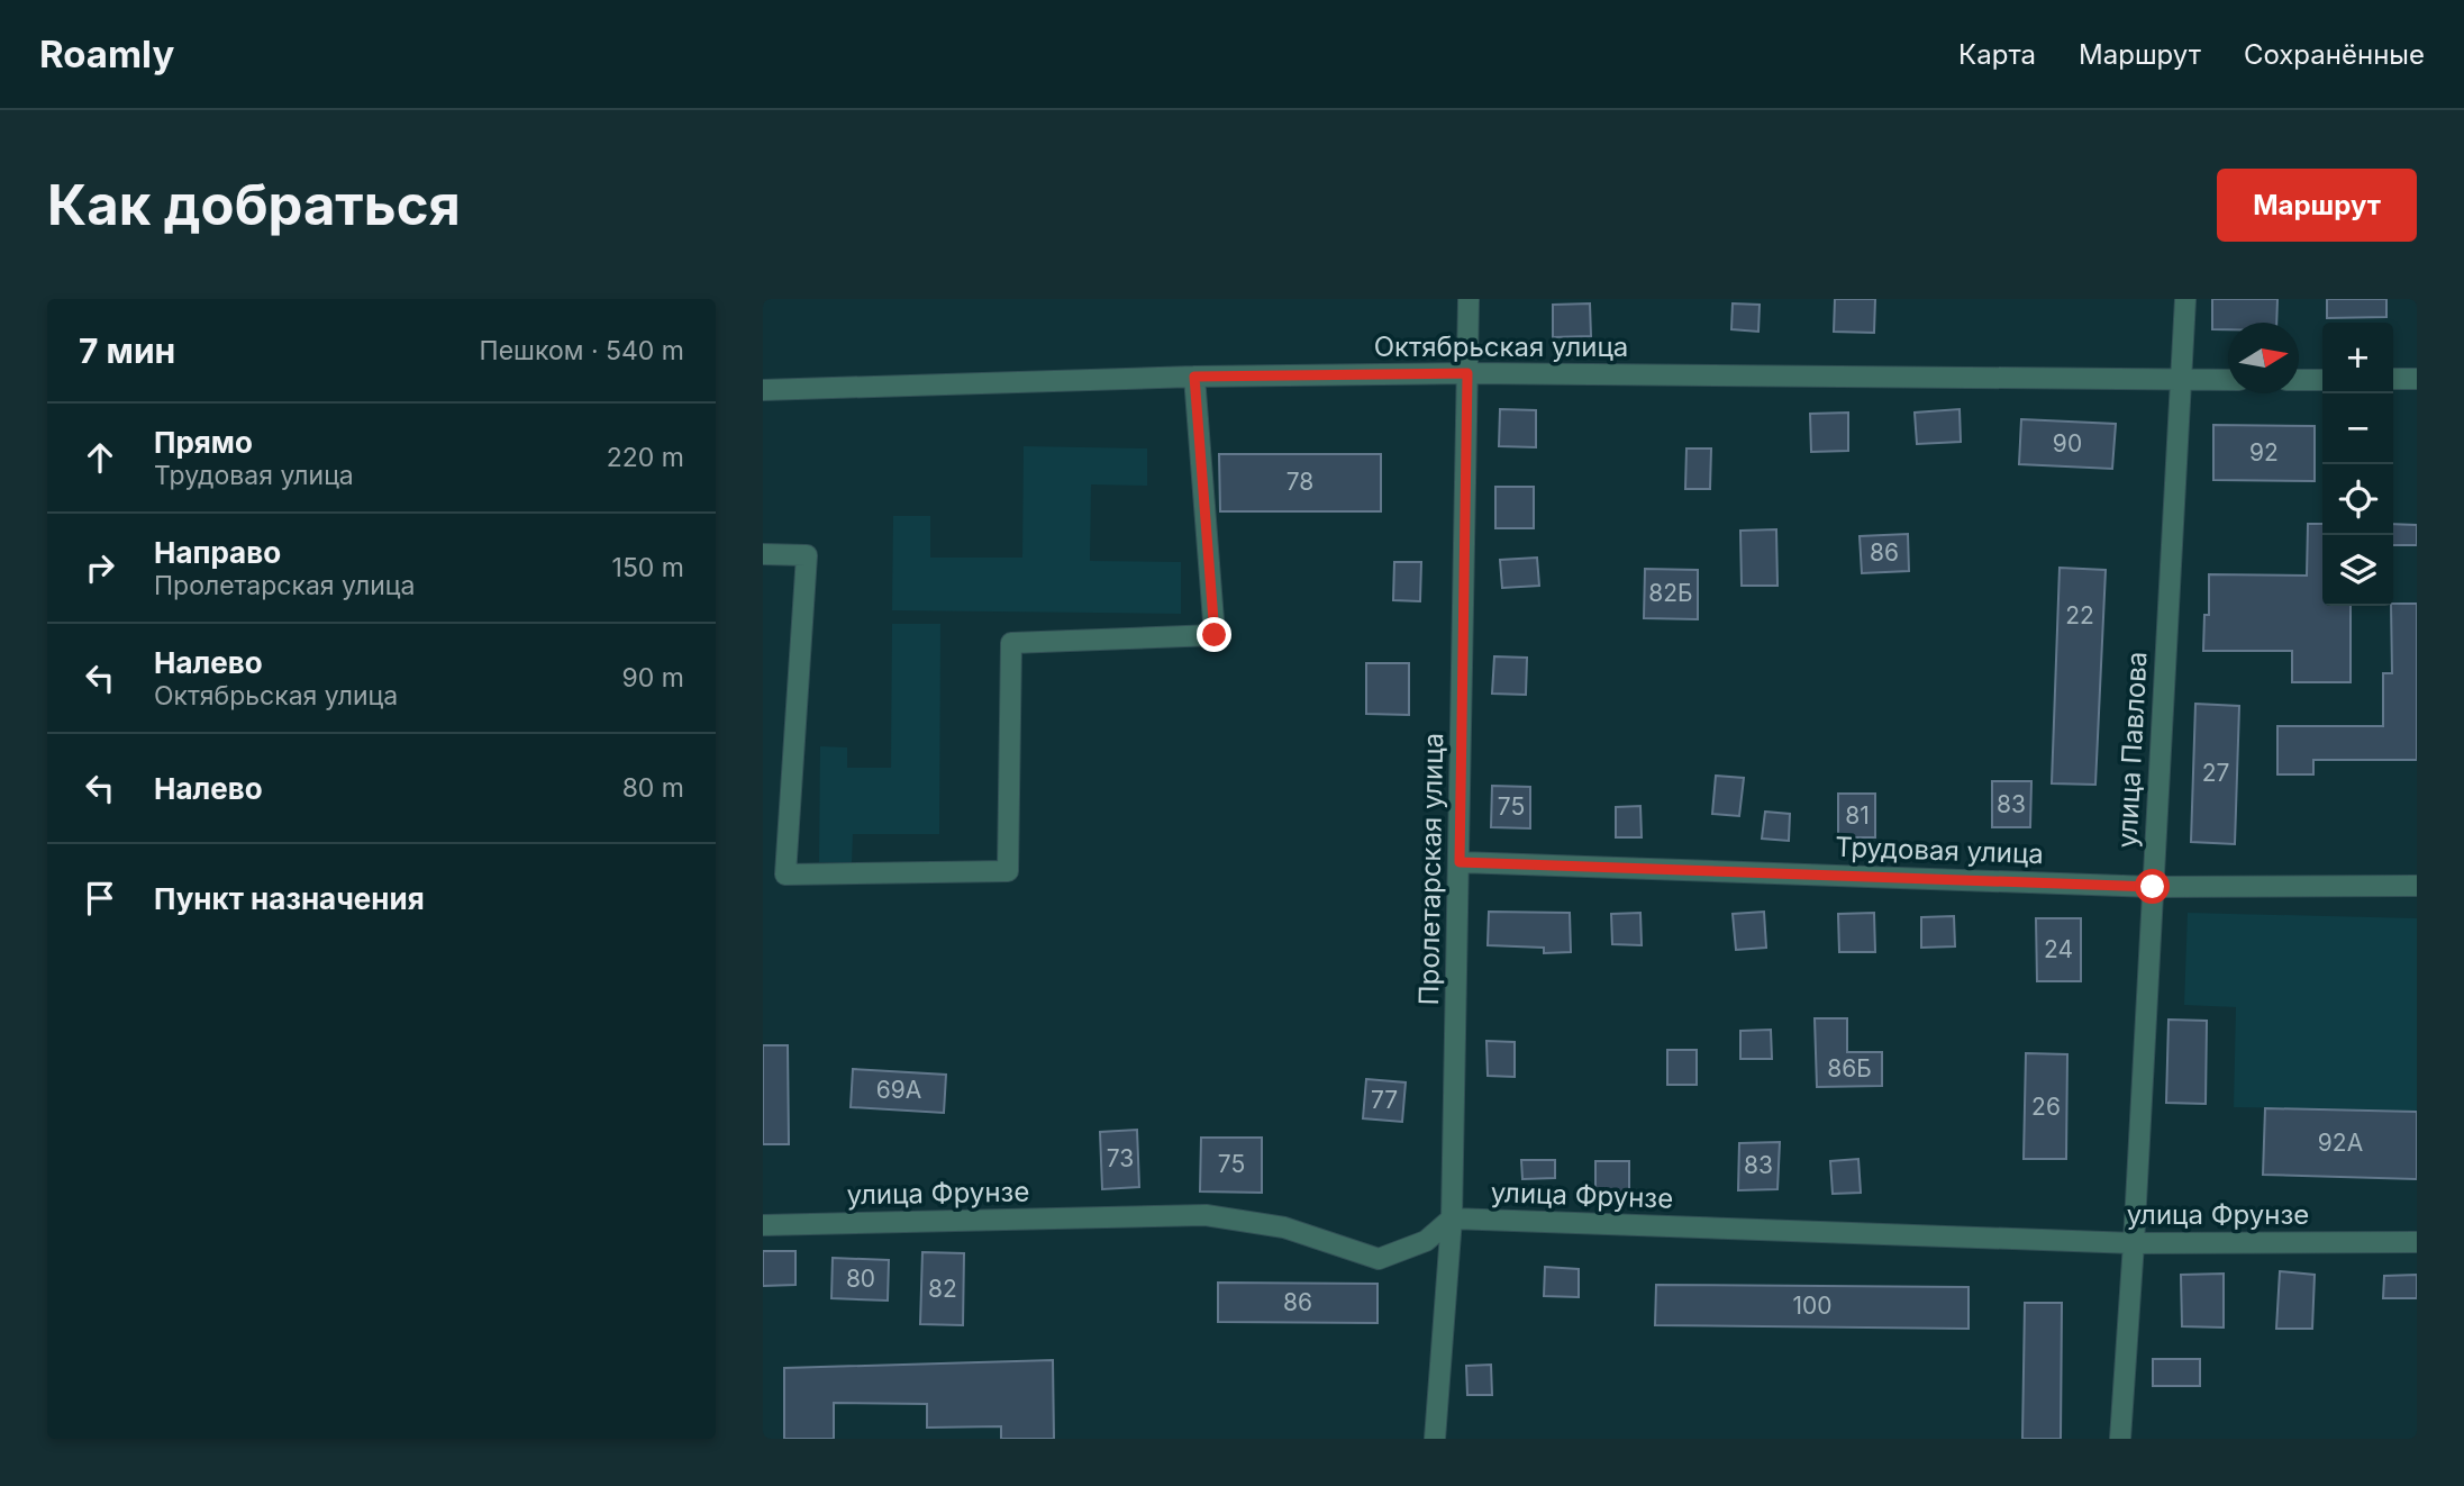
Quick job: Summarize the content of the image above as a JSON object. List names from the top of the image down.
{
  "streets": {
    "street": [
      "Октябрьская улица",
      "улица Павлова",
      "Трудовая улица",
      "Пролетарская улица",
      "улица Фрунзе"
    ]
  },
  "crossings": [
    ["Октябрьская улица", "улица Павлова"],
    ["Октябрьская улица", "Пролетарская улица"],
    ["улица Павлова", "Трудовая улица"],
    ["улица Павлова", "улица Фрунзе"],
    ["Трудовая улица", "Пролетарская улица"],
    ["Пролетарская улица", "улица Фрунзе"]
  ],
  "house_numbers": [
    "90",
    "92",
    "78",
    "86",
    "82Б",
    "22",
    "27",
    "83",
    "75",
    "81",
    "24",
    "86Б",
    "69А",
    "77",
    "26",
    "92А",
    "73",
    "75",
    "83",
    "80",
    "82",
    "86",
    "100"
  ],
  "north": "right",
  "page": {
    "header": "Roamly",
    "nav": ["Карта", "Маршрут", "Сохранённые"],
    "buttons": "Маршрут",
    "title": "Как добраться",
    "heading": ["7 мин", "Пешком · 540 m"],
    "map_buttons": ["+", "−"],
    "list": [
      ["Прямо", "Трудовая улица", "220 m"],
      ["Направо", "Пролетарская улица", "150 m"],
      ["Налево", "Октябрьская улица", "90 m"],
      ["Налево", "80 m"],
      "Пункт назначения"
    ]
  }
}
